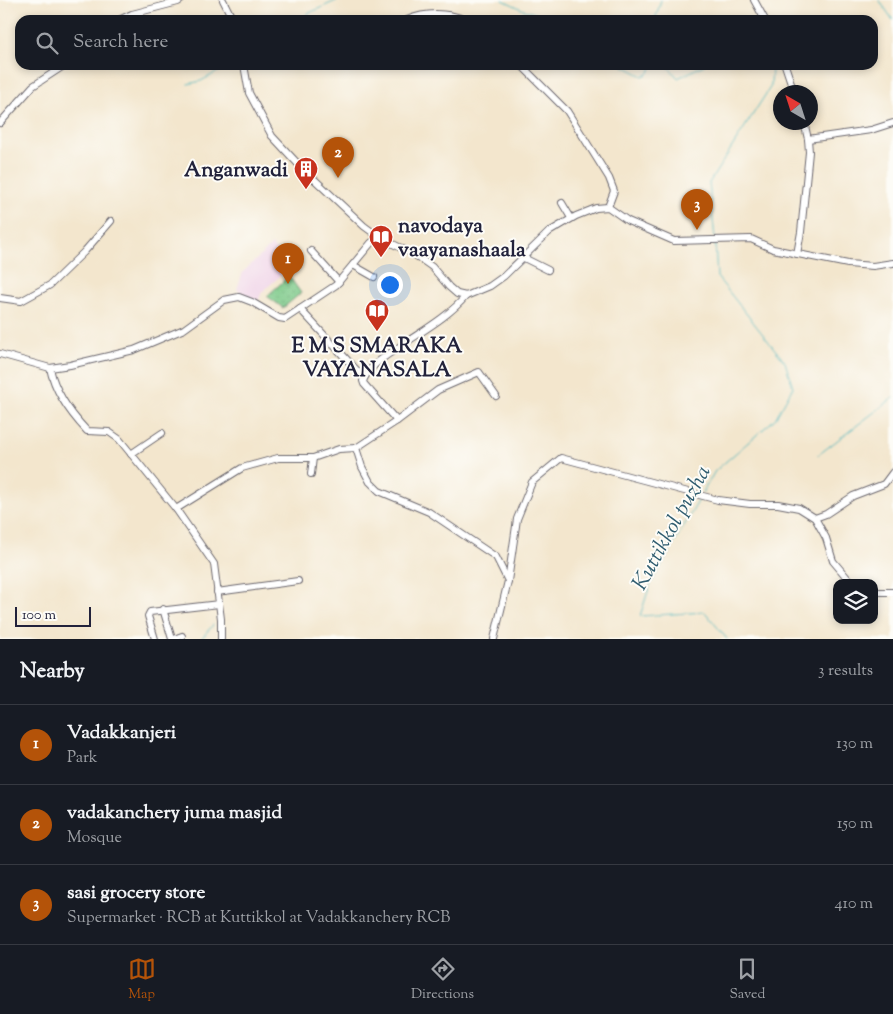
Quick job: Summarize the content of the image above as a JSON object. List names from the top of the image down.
{
  "water": ["Kuttikkol puzha"],
  "places": {
    "building": ["Anganwadi"],
    "library": ["navodaya vaayanashaala", "E M S SMARAKA VAYANASALA"]
  },
  "scale_bar": "100 m",
  "north": "top left",
  "page": {
    "search": "Search here",
    "pins": ["2", "3", "1"],
    "scale": "100 m",
    "heading": ["Nearby", "3 results"],
    "list": [
      {
        "mark": "1",
        "name": "Vadakkanjeri",
        "note": "Park",
        "value": "130 m"
      },
      {
        "mark": "2",
        "name": "vadakanchery juma masjid",
        "note": "Mosque",
        "value": "150 m"
      },
      {
        "mark": "3",
        "name": "sasi grocery store",
        "note": "Supermarket · RCB at Kuttikkol at Vadakkanchery RCB",
        "value": "410 m"
      }
    ],
    "nav": ["Map", "Directions", "Saved"]
  }
}
